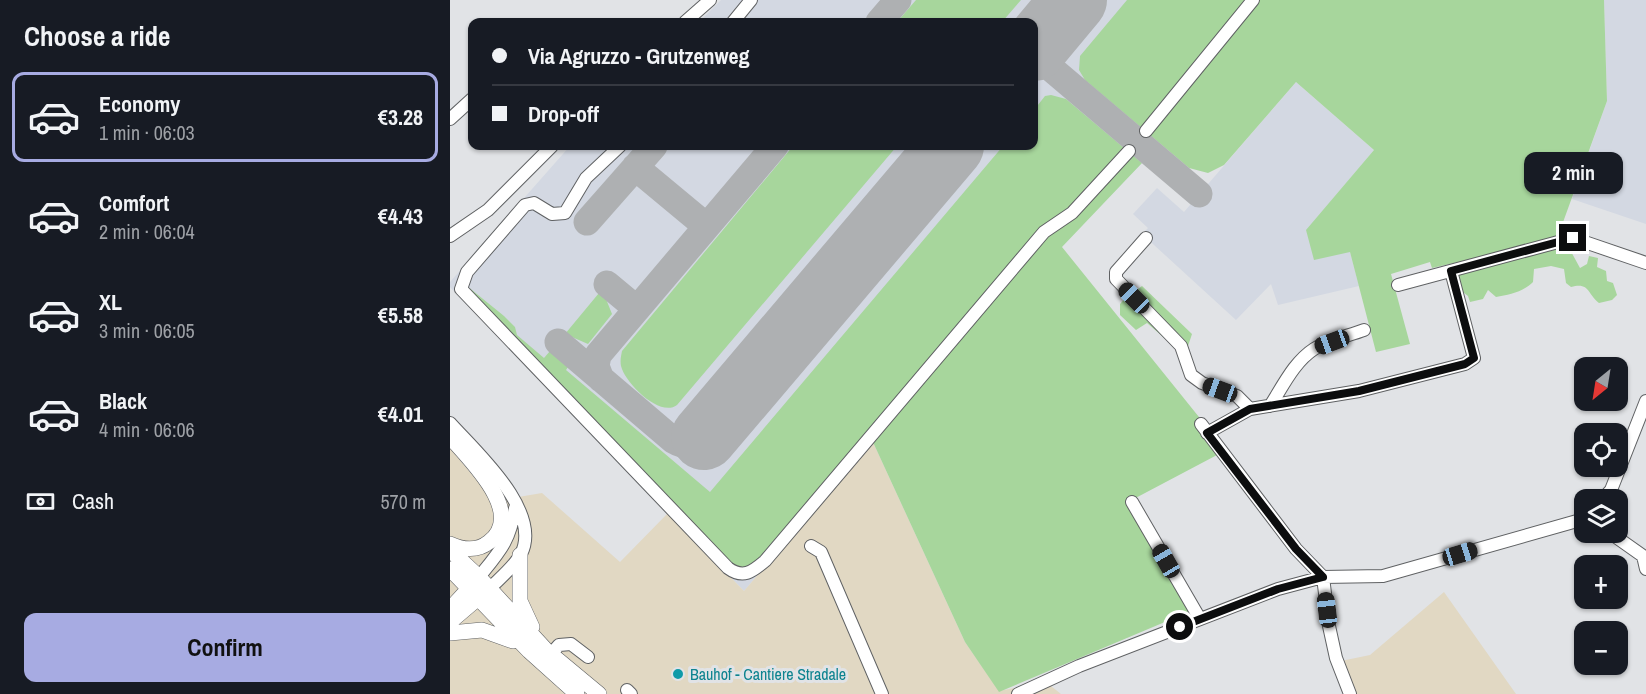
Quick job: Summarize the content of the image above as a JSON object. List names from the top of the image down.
{
  "places": ["Bauhof - Cantiere Stradale"],
  "north": "bottom left",
  "page": {
    "heading": "Choose a ride",
    "banner": ["Via Agruzzo - Grutzenweg", "Drop-off"],
    "list": [
      {
        "name": "Economy",
        "note": "1 min · 06:03",
        "value": "€3.28"
      },
      {
        "name": "Comfort",
        "note": "2 min · 06:04",
        "value": "€4.43"
      },
      {
        "name": "XL",
        "note": "3 min · 06:05",
        "value": "€5.58"
      },
      {
        "name": "Black",
        "note": "4 min · 06:06",
        "value": "€4.01"
      }
    ],
    "bubble": "2 min",
    "map_buttons": ["+", "−"],
    "pay": ["Cash", "570 m"],
    "buttons": "Confirm"
  }
}
